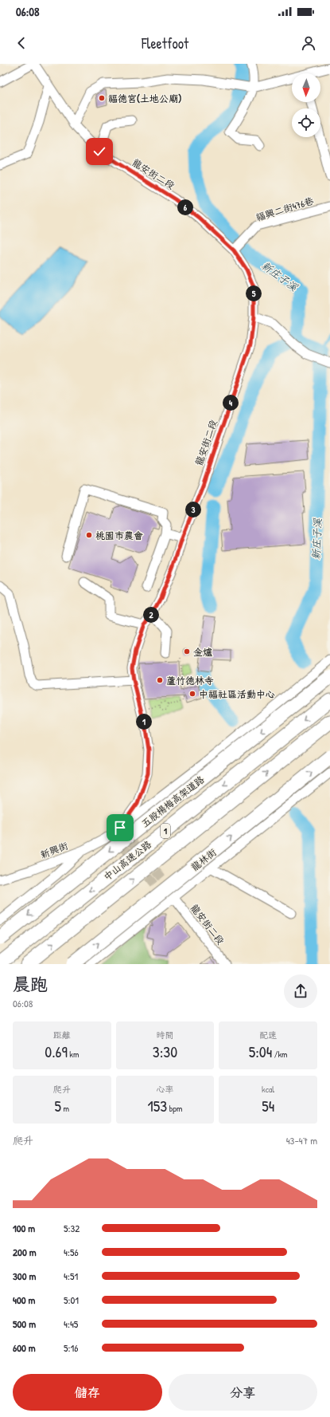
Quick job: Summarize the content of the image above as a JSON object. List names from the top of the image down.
{
  "streets": {
    "highway": ["五股楊梅高架道路", "1", "中山高速公路"],
    "street": [
      "龍安街二段",
      "福興二街476巷",
      "新興街",
      "龍林街"
    ]
  },
  "crossings": [
    ["龍安街二段", "福興二街476巷"],
    ["龍安街二段", "新興街"],
    ["龍安街二段", "龍林街"]
  ],
  "water": ["新庄子溪"],
  "places": [
    "福德宮(土地公廟)",
    "桃園市農會",
    "金爐",
    "蘆竹德林寺",
    "中福社區活動中心"
  ],
  "north": "bottom",
  "page": {
    "status": "06:08",
    "header": "Fleetfoot",
    "pins": [
      "6",
      "5",
      "4",
      "3",
      "2",
      "1"
    ],
    "heading": ["晨跑", "06:08"],
    "stats": [
      ["距離", "0.69 km"],
      ["時間", "3:30"],
      ["配速", "5:04 /km"],
      ["爬升", "5 m"],
      ["心率", "153 bpm"],
      ["kcal", "54"]
    ],
    "chart": ["爬升", "43–47 m"],
    "list": [
      {
        "name": "100 m",
        "note": "5:32"
      },
      {
        "name": "200 m",
        "note": "4:56"
      },
      {
        "name": "300 m",
        "note": "4:51"
      },
      {
        "name": "400 m",
        "note": "5:01"
      },
      {
        "name": "500 m",
        "note": "4:45"
      },
      {
        "name": "600 m",
        "note": "5:16"
      }
    ],
    "buttons": ["儲存", "分享"]
  }
}
